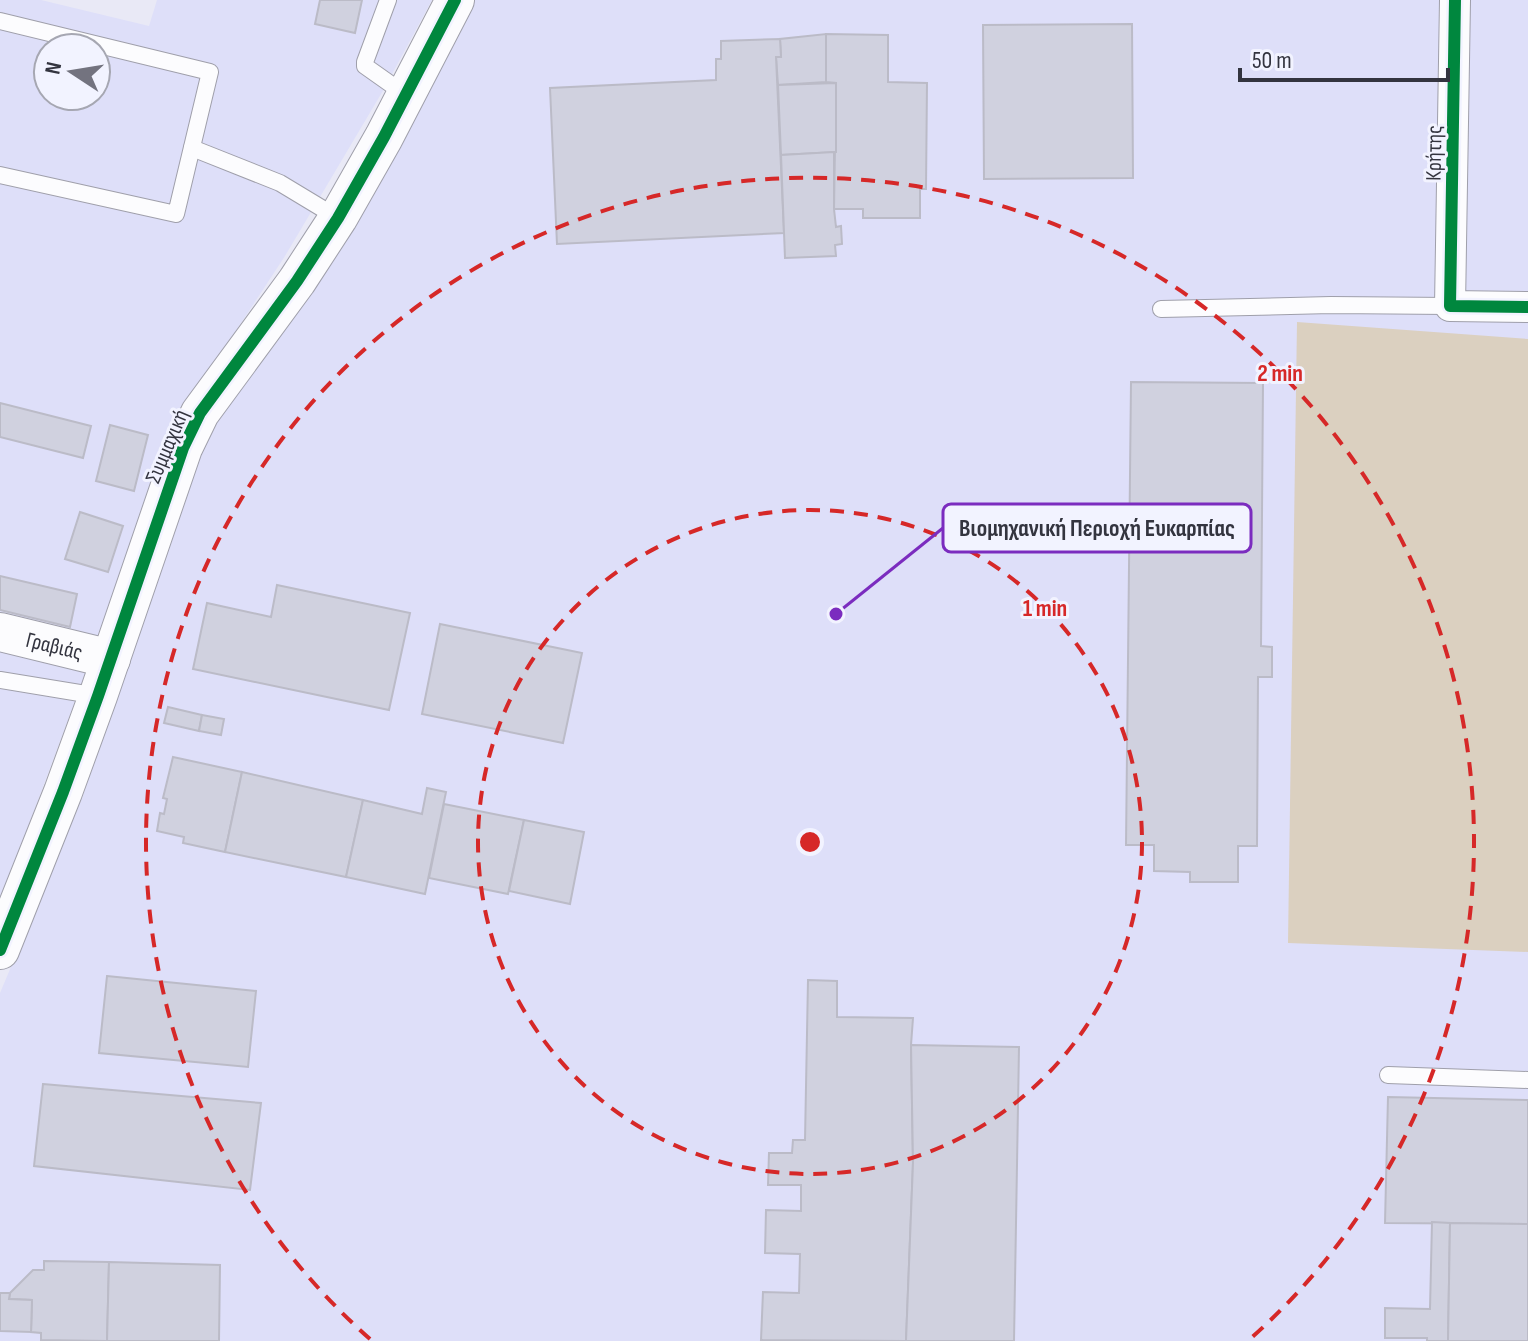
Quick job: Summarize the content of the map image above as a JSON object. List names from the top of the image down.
{
  "streets": {
    "street": ["Κρήτης", "Συμμαχική", "Γραβιάς"]
  },
  "crossings": [
    ["Συμμαχική", "Γραβιάς"]
  ],
  "places": ["Βιομηχανική Περιοχή Ευκαρπίας"],
  "scale_bar": "50 m",
  "north": "left",
  "rings": ["2 min", "1 min"]
}
